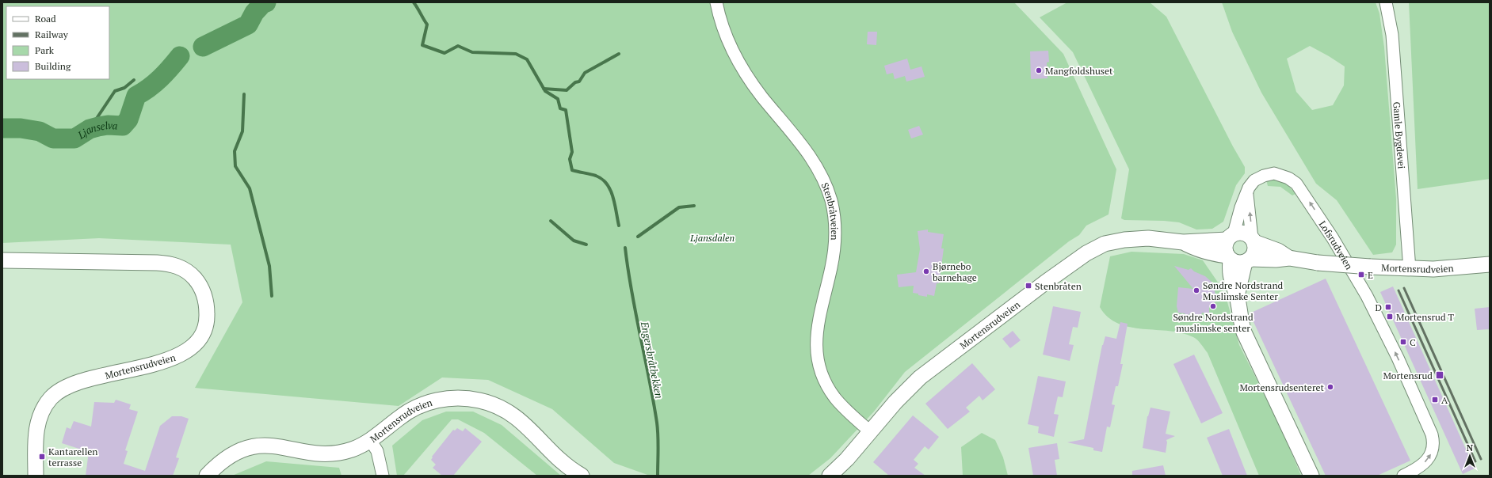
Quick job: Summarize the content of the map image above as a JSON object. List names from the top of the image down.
{
  "streets": {
    "street": [
      "Gamle Bygdevei",
      "Stenbråtveien",
      "Lofsrudveien",
      "Mortensrudveien"
    ]
  },
  "crossings": [
    ["Gamle Bygdevei", "Mortensrudveien"],
    ["Stenbråtveien", "Mortensrudveien"],
    ["Lofsrudveien", "Mortensrudveien"]
  ],
  "water": ["Ljanselva", "Engersbråtbekken"],
  "parks": ["Ljansdalen"],
  "places": {
    "other": [
      "Mangfoldshuset",
      "Bjørnebo barnehage",
      "Søndre Nordstrand Muslimske Senter",
      "Søndre Nordstrand muslimske senter",
      "Mortensrudsenteret"
    ],
    "transit": [
      "E",
      "Stenbråten",
      "D",
      "Mortensrud T",
      "C",
      "Mortensrud",
      "A",
      "Kantarellen terrasse"
    ]
  },
  "legend": [
    "Road",
    "Railway",
    "Park",
    "Building"
  ],
  "north": "top"
}
